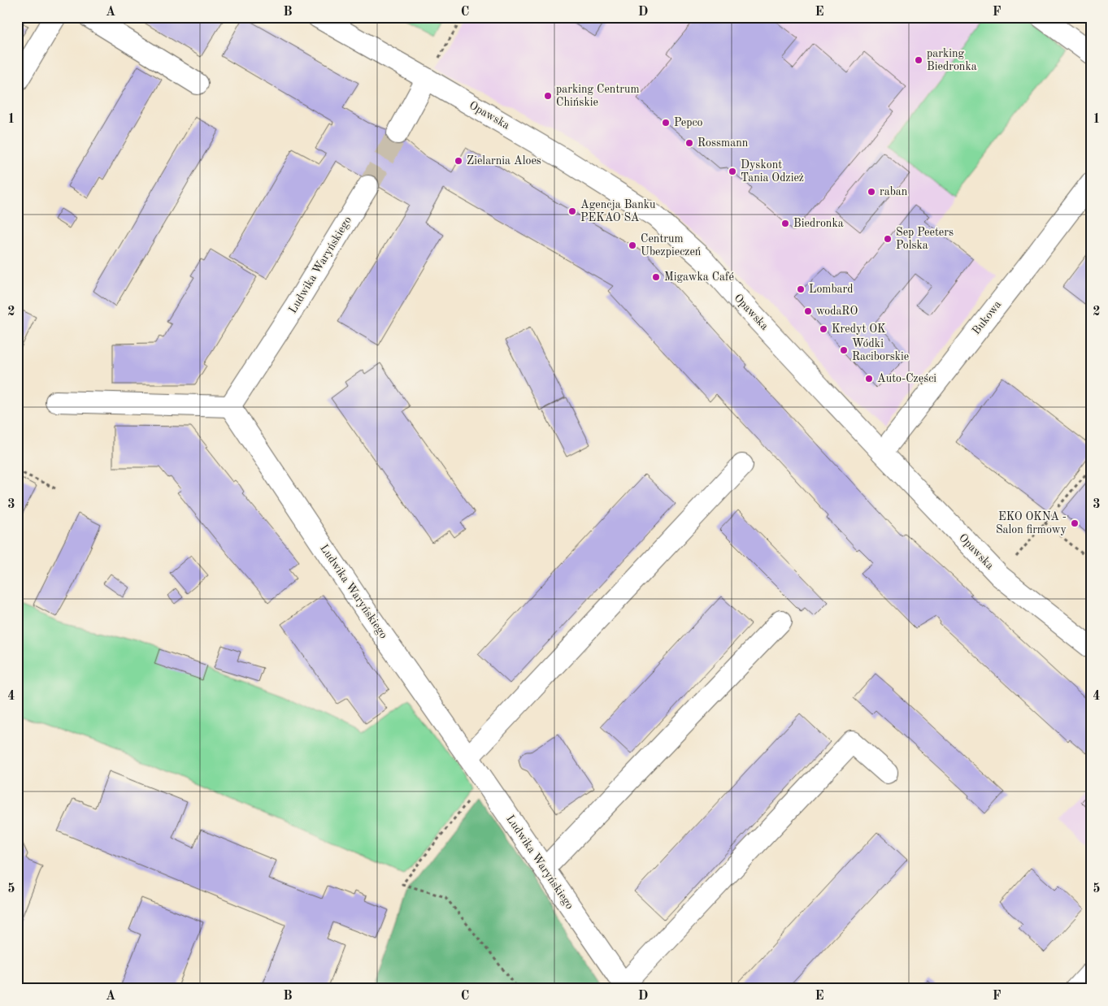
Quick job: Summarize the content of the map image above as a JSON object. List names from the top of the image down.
{
  "streets": {
    "street": ["Opawska", "Ludwika Waryńskiego", "Bukowa"]
  },
  "crossings": [
    ["Opawska", "Bukowa"]
  ],
  "places": [
    "parking Biedronka",
    "parking Centrum Chińskie",
    "Pepco",
    "Rossmann",
    "Zielarnia Aloes",
    "Dyskont Tania Odzież",
    "raban",
    "Agencja Banku PEKAO SA",
    "Biedronka",
    "Sep Peeters Polska",
    "Centrum Ubezpieczeń",
    "Migawka Café",
    "Lombard",
    "wodaRO",
    "Kredyt OK",
    "Wódki Raciborskie",
    "Auto-Części",
    "EKO OKNA - Salon firmowy"
  ],
  "grid": {
    "columns": [
      "A",
      "B",
      "C",
      "D",
      "E",
      "F"
    ],
    "rows": [
      "1",
      "2",
      "3",
      "4",
      "5"
    ]
  }
}
